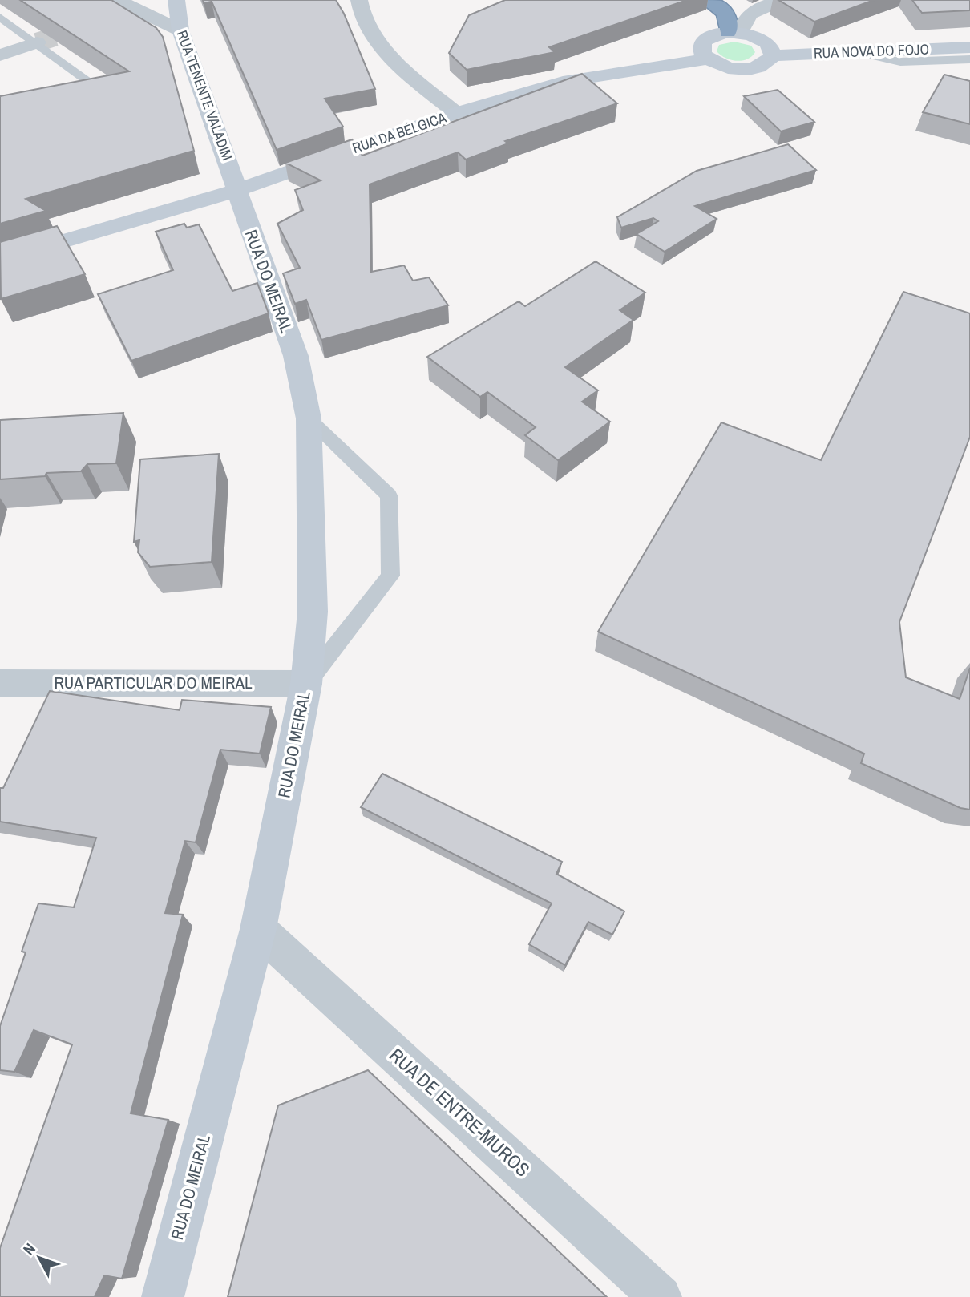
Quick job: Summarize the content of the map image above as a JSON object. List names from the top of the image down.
{
  "streets": {
    "street": [
      "RUA NOVA DO FOJO",
      "RUA TENENTE VALADIM",
      "RUA DA BÉLGICA",
      "RUA DO MEIRAL",
      "RUA PARTICULAR DO MEIRAL",
      "RUA DE ENTRE-MUROS"
    ]
  },
  "crossings": [
    ["RUA TENENTE VALADIM", "RUA DA BÉLGICA"],
    ["RUA TENENTE VALADIM", "RUA DO MEIRAL"],
    ["RUA DA BÉLGICA", "RUA DO MEIRAL"],
    ["RUA DO MEIRAL", "RUA PARTICULAR DO MEIRAL"],
    ["RUA DO MEIRAL", "RUA DE ENTRE-MUROS"]
  ],
  "north": "top left"
}
